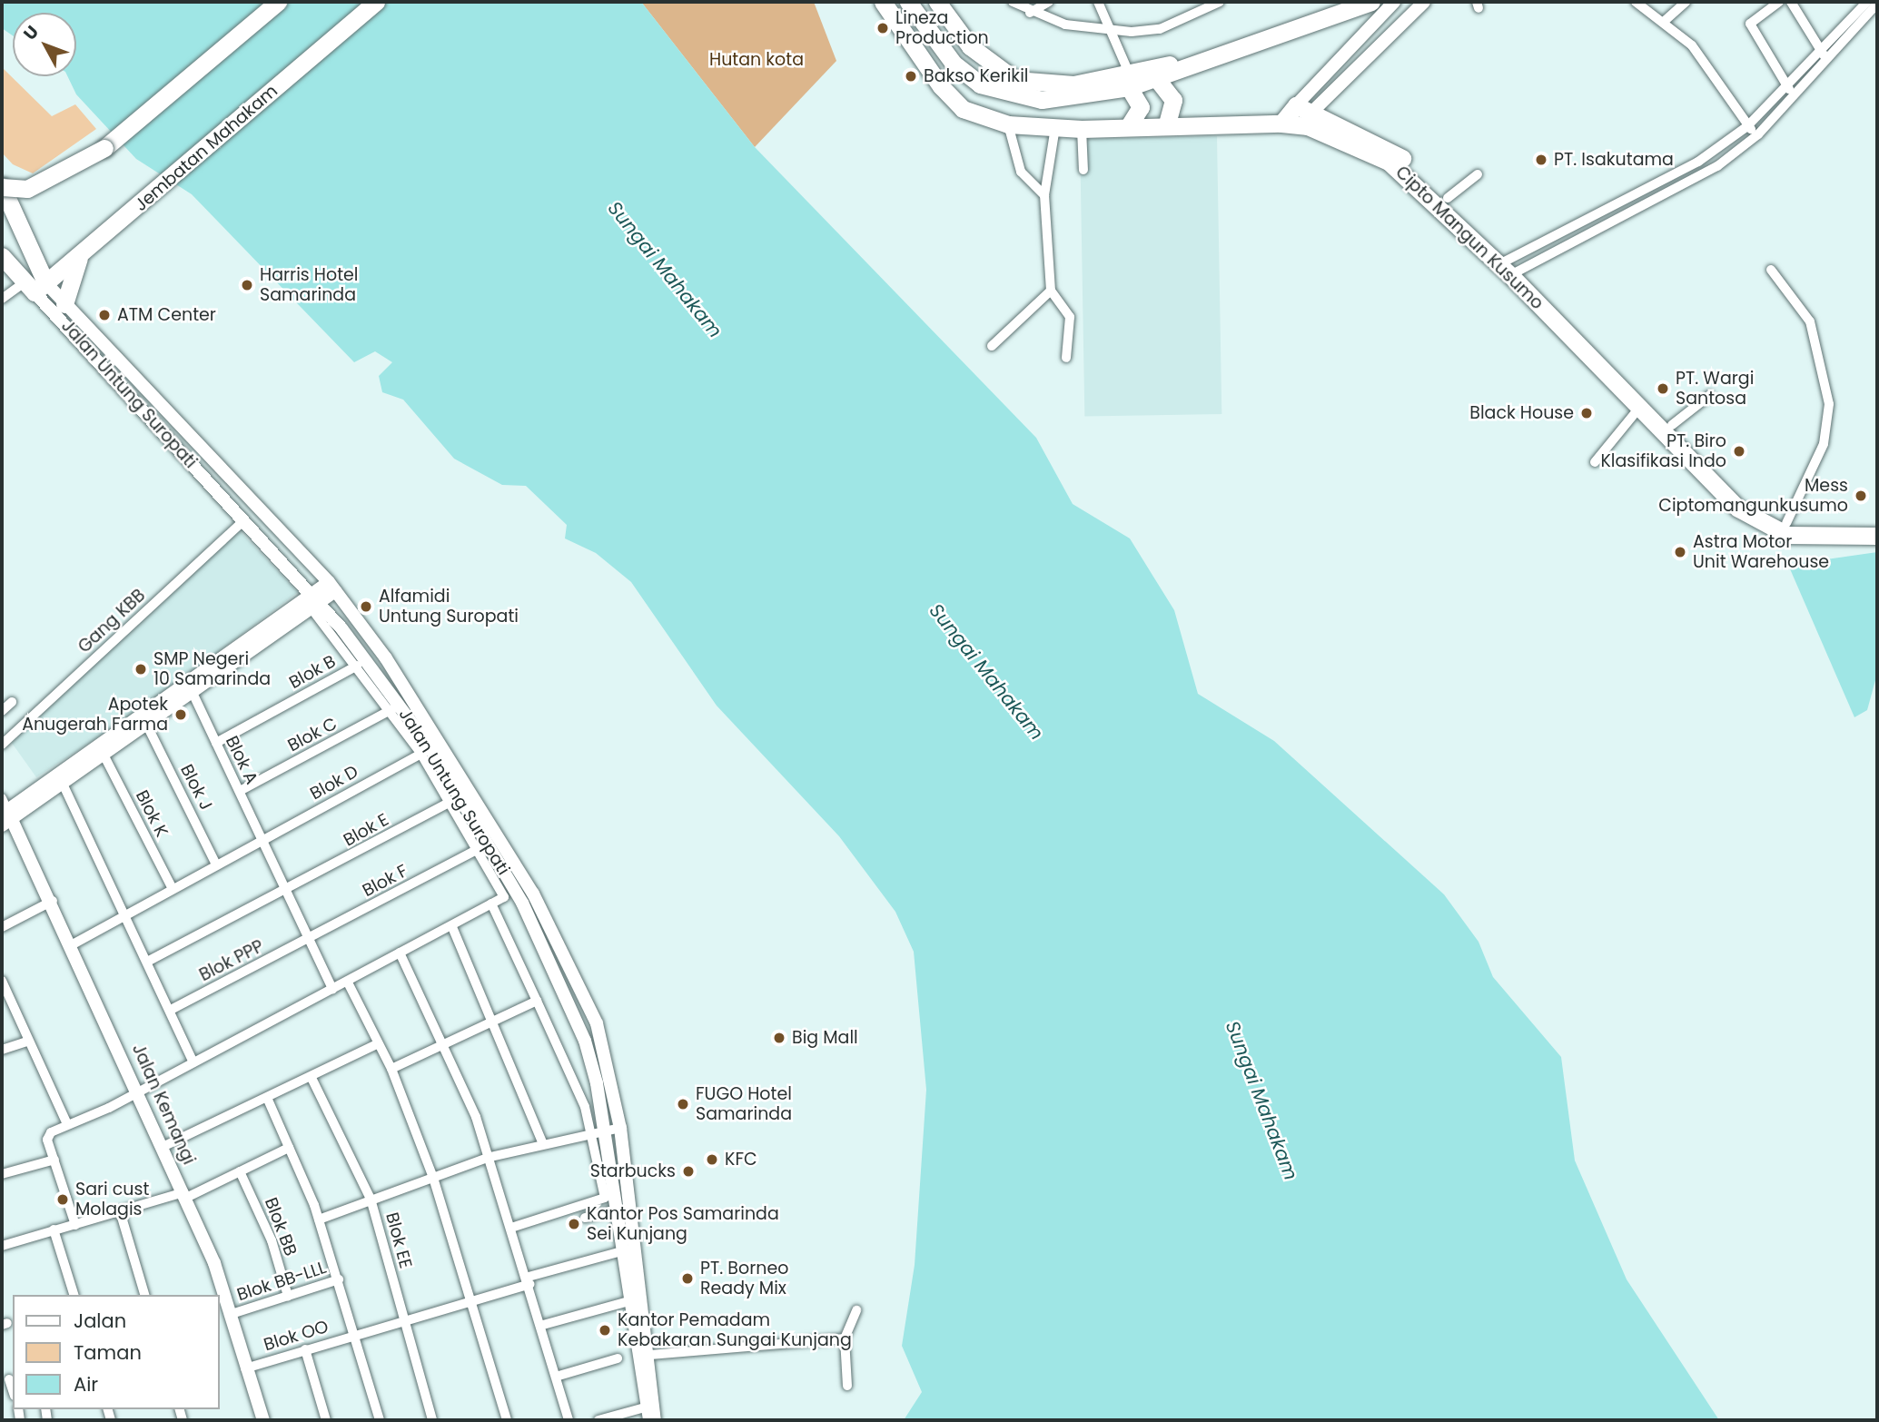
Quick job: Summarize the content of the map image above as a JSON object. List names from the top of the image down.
{
  "streets": {
    "highway": ["Jembatan Mahakam", "Cipto Mangun Kusumo"],
    "main road": ["Jalan Untung Suropati", "Jalan Kemangi"],
    "street": [
      "Gang KBB",
      "Blok B",
      "Blok C",
      "Blok A",
      "Blok D",
      "Blok J",
      "Blok K",
      "Blok E",
      "Blok F",
      "Blok PPP",
      "Blok BB",
      "Blok EE",
      "Blok BB-LLL",
      "Blok OO"
    ]
  },
  "crossings": [
    ["Jembatan Mahakam", "Jalan Untung Suropati"],
    ["Jalan Untung Suropati", "Gang KBB"],
    ["Jalan Untung Suropati", "Blok C"],
    ["Jalan Untung Suropati", "Blok D"],
    ["Jalan Untung Suropati", "Blok E"],
    ["Jalan Untung Suropati", "Blok OO"],
    ["Blok B", "Blok A"],
    ["Blok C", "Blok A"],
    ["Blok A", "Blok D"],
    ["Blok A", "Blok E"],
    ["Blok A", "Blok F"],
    ["Blok A", "Blok PPP"],
    ["Blok D", "Blok J"],
    ["Blok D", "Blok K"],
    ["Blok D", "Jalan Kemangi"],
    ["Blok F", "Blok PPP"],
    ["Jalan Kemangi", "Blok BB-LLL"],
    ["Jalan Kemangi", "Blok OO"],
    ["Blok BB", "Blok BB-LLL"],
    ["Blok EE", "Blok OO"]
  ],
  "water": ["Sungai Mahakam"],
  "parks": ["Hutan kota"],
  "places": [
    "Lineza Production",
    "Bakso Kerikil",
    "PT. Isakutama",
    "Harris Hotel Samarinda",
    "ATM Center",
    "PT. Wargi Santosa",
    "Black House",
    "PT. Biro Klasifikasi Indo",
    "Mess Ciptomangunkusumo",
    "Astra Motor Unit Warehouse",
    "Alfamidi Untung Suropati",
    "SMP Negeri 10 Samarinda",
    "Apotek Anugerah Farma",
    "Big Mall",
    "FUGO Hotel Samarinda",
    "KFC",
    "Starbucks",
    "Sari cust Molagis",
    "Kantor Pos Samarinda Sei Kunjang",
    "PT. Borneo Ready Mix",
    "Kantor Pemadam Kebakaran Sungai Kunjang"
  ],
  "legend": ["Jalan", "Taman", "Air"],
  "north": "top left"
}
